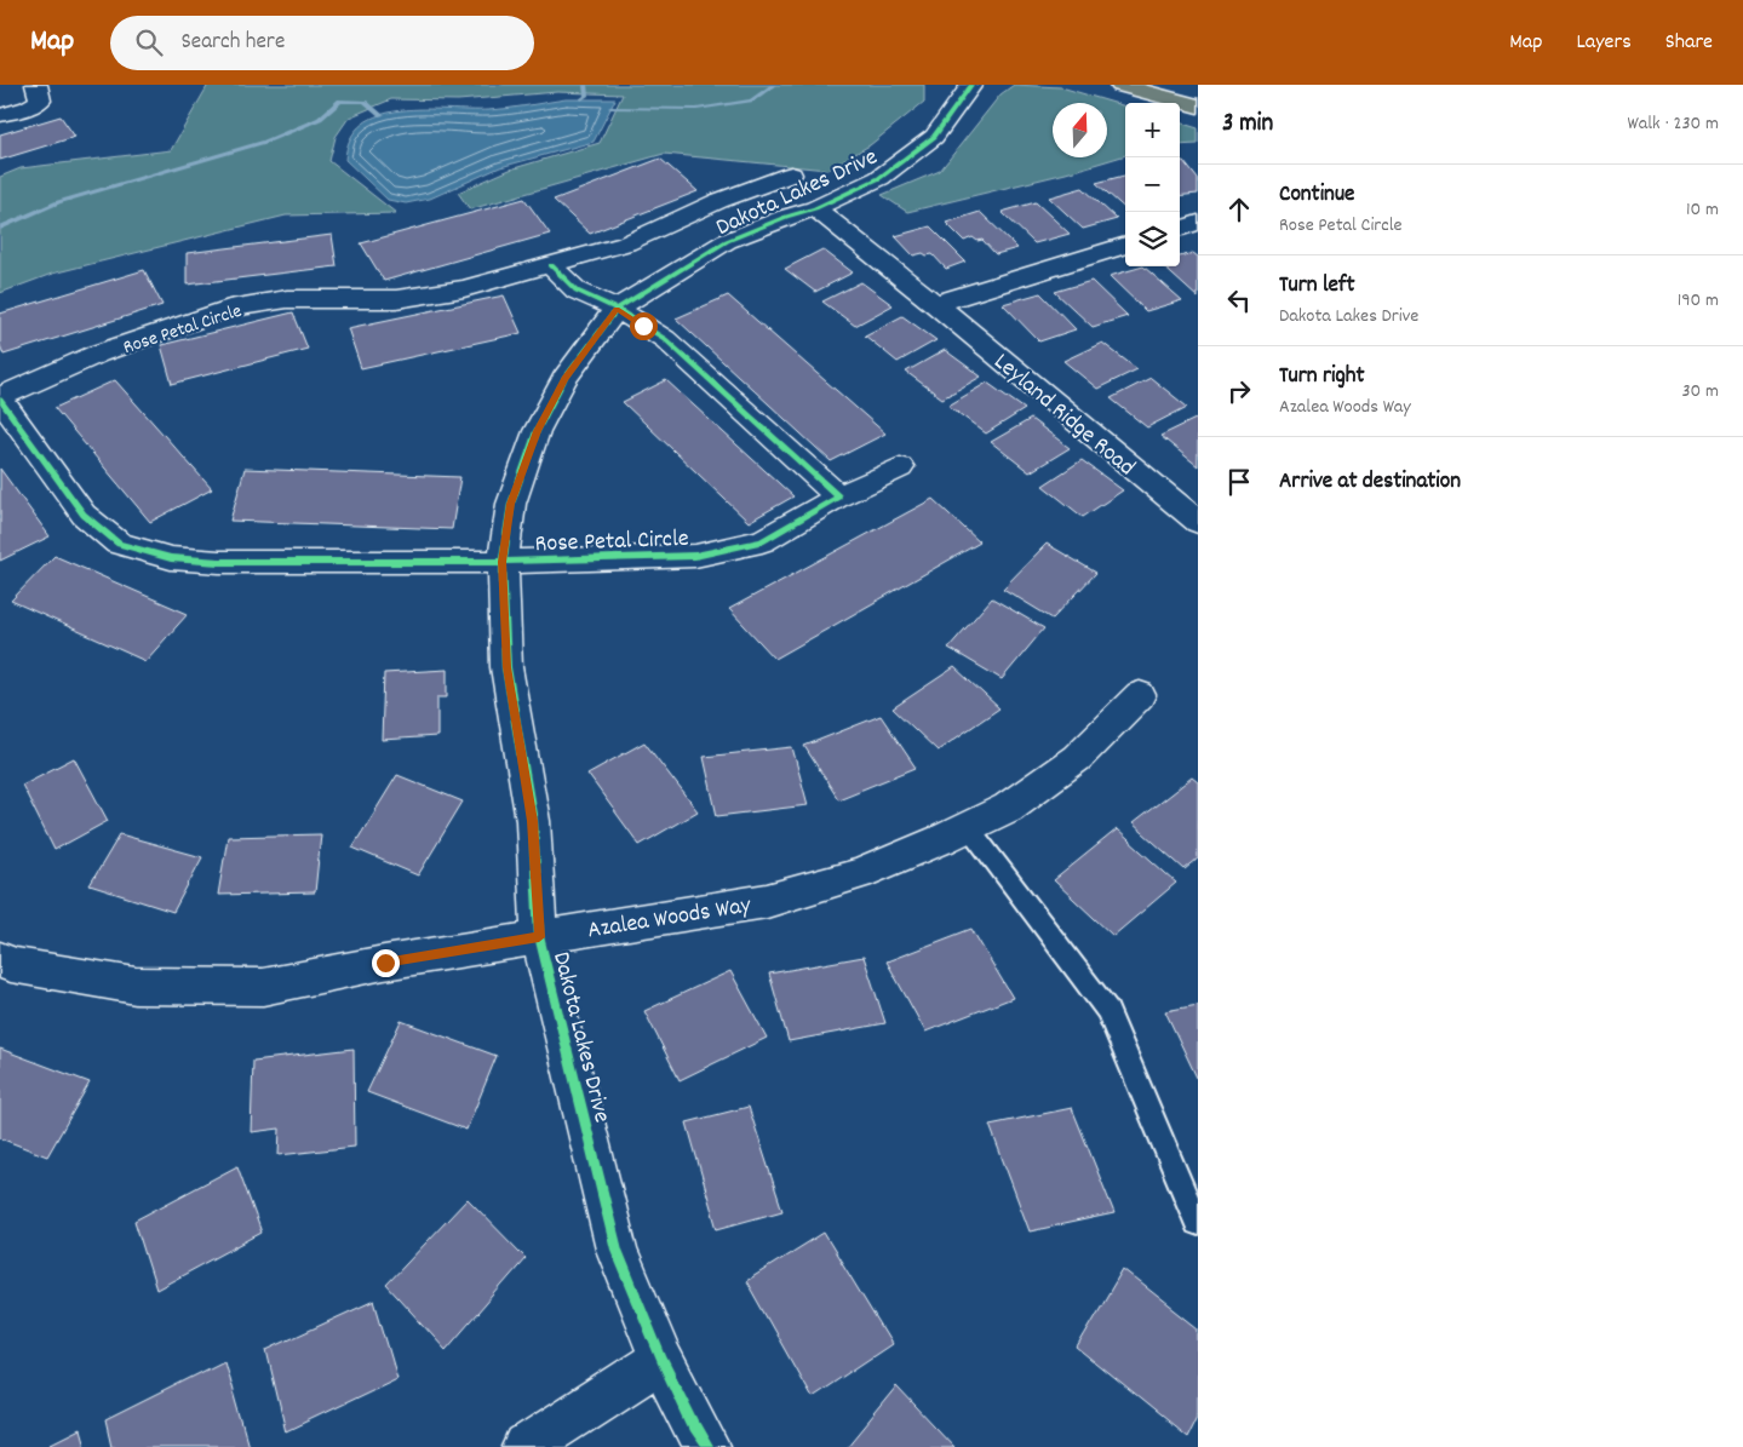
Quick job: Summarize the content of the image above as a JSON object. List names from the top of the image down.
{
  "streets": {
    "street": [
      "Dakota Lakes Drive",
      "Rose Petal Circle",
      "Leyland Ridge Road",
      "Azalea Woods Way"
    ]
  },
  "crossings": [
    ["Dakota Lakes Drive", "Rose Petal Circle"],
    ["Dakota Lakes Drive", "Leyland Ridge Road"],
    ["Dakota Lakes Drive", "Azalea Woods Way"]
  ],
  "north": "top",
  "page": {
    "header": "Map",
    "search": "Search here",
    "nav": ["Map", "Layers", "Share"],
    "heading": ["3 min", "Walk · 230 m"],
    "map_buttons": ["+", "−"],
    "list": [
      ["Continue", "Rose Petal Circle", "10 m"],
      ["Turn left", "Dakota Lakes Drive", "190 m"],
      ["Turn right", "Azalea Woods Way", "30 m"],
      "Arrive at destination"
    ]
  }
}
